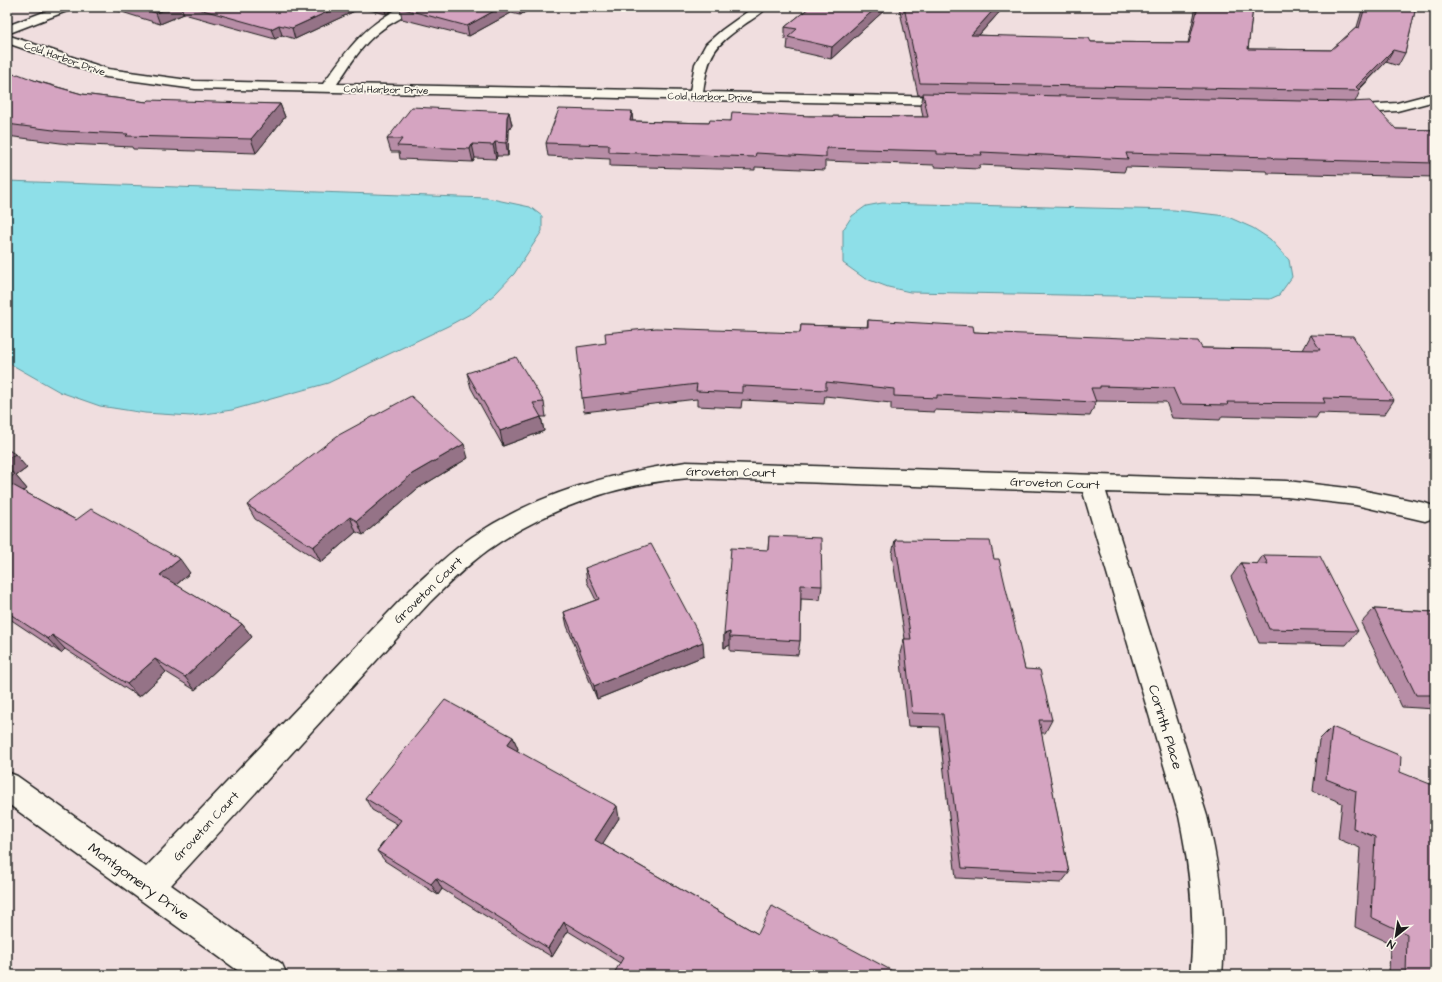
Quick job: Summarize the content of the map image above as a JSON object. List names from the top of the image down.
{
  "streets": {
    "street": [
      "Cold Harbor Drive",
      "Groveton Court",
      "Corinth Place",
      "Montgomery Drive"
    ]
  },
  "crossings": [
    ["Groveton Court", "Corinth Place"],
    ["Groveton Court", "Montgomery Drive"]
  ],
  "north": "bottom left"
}
